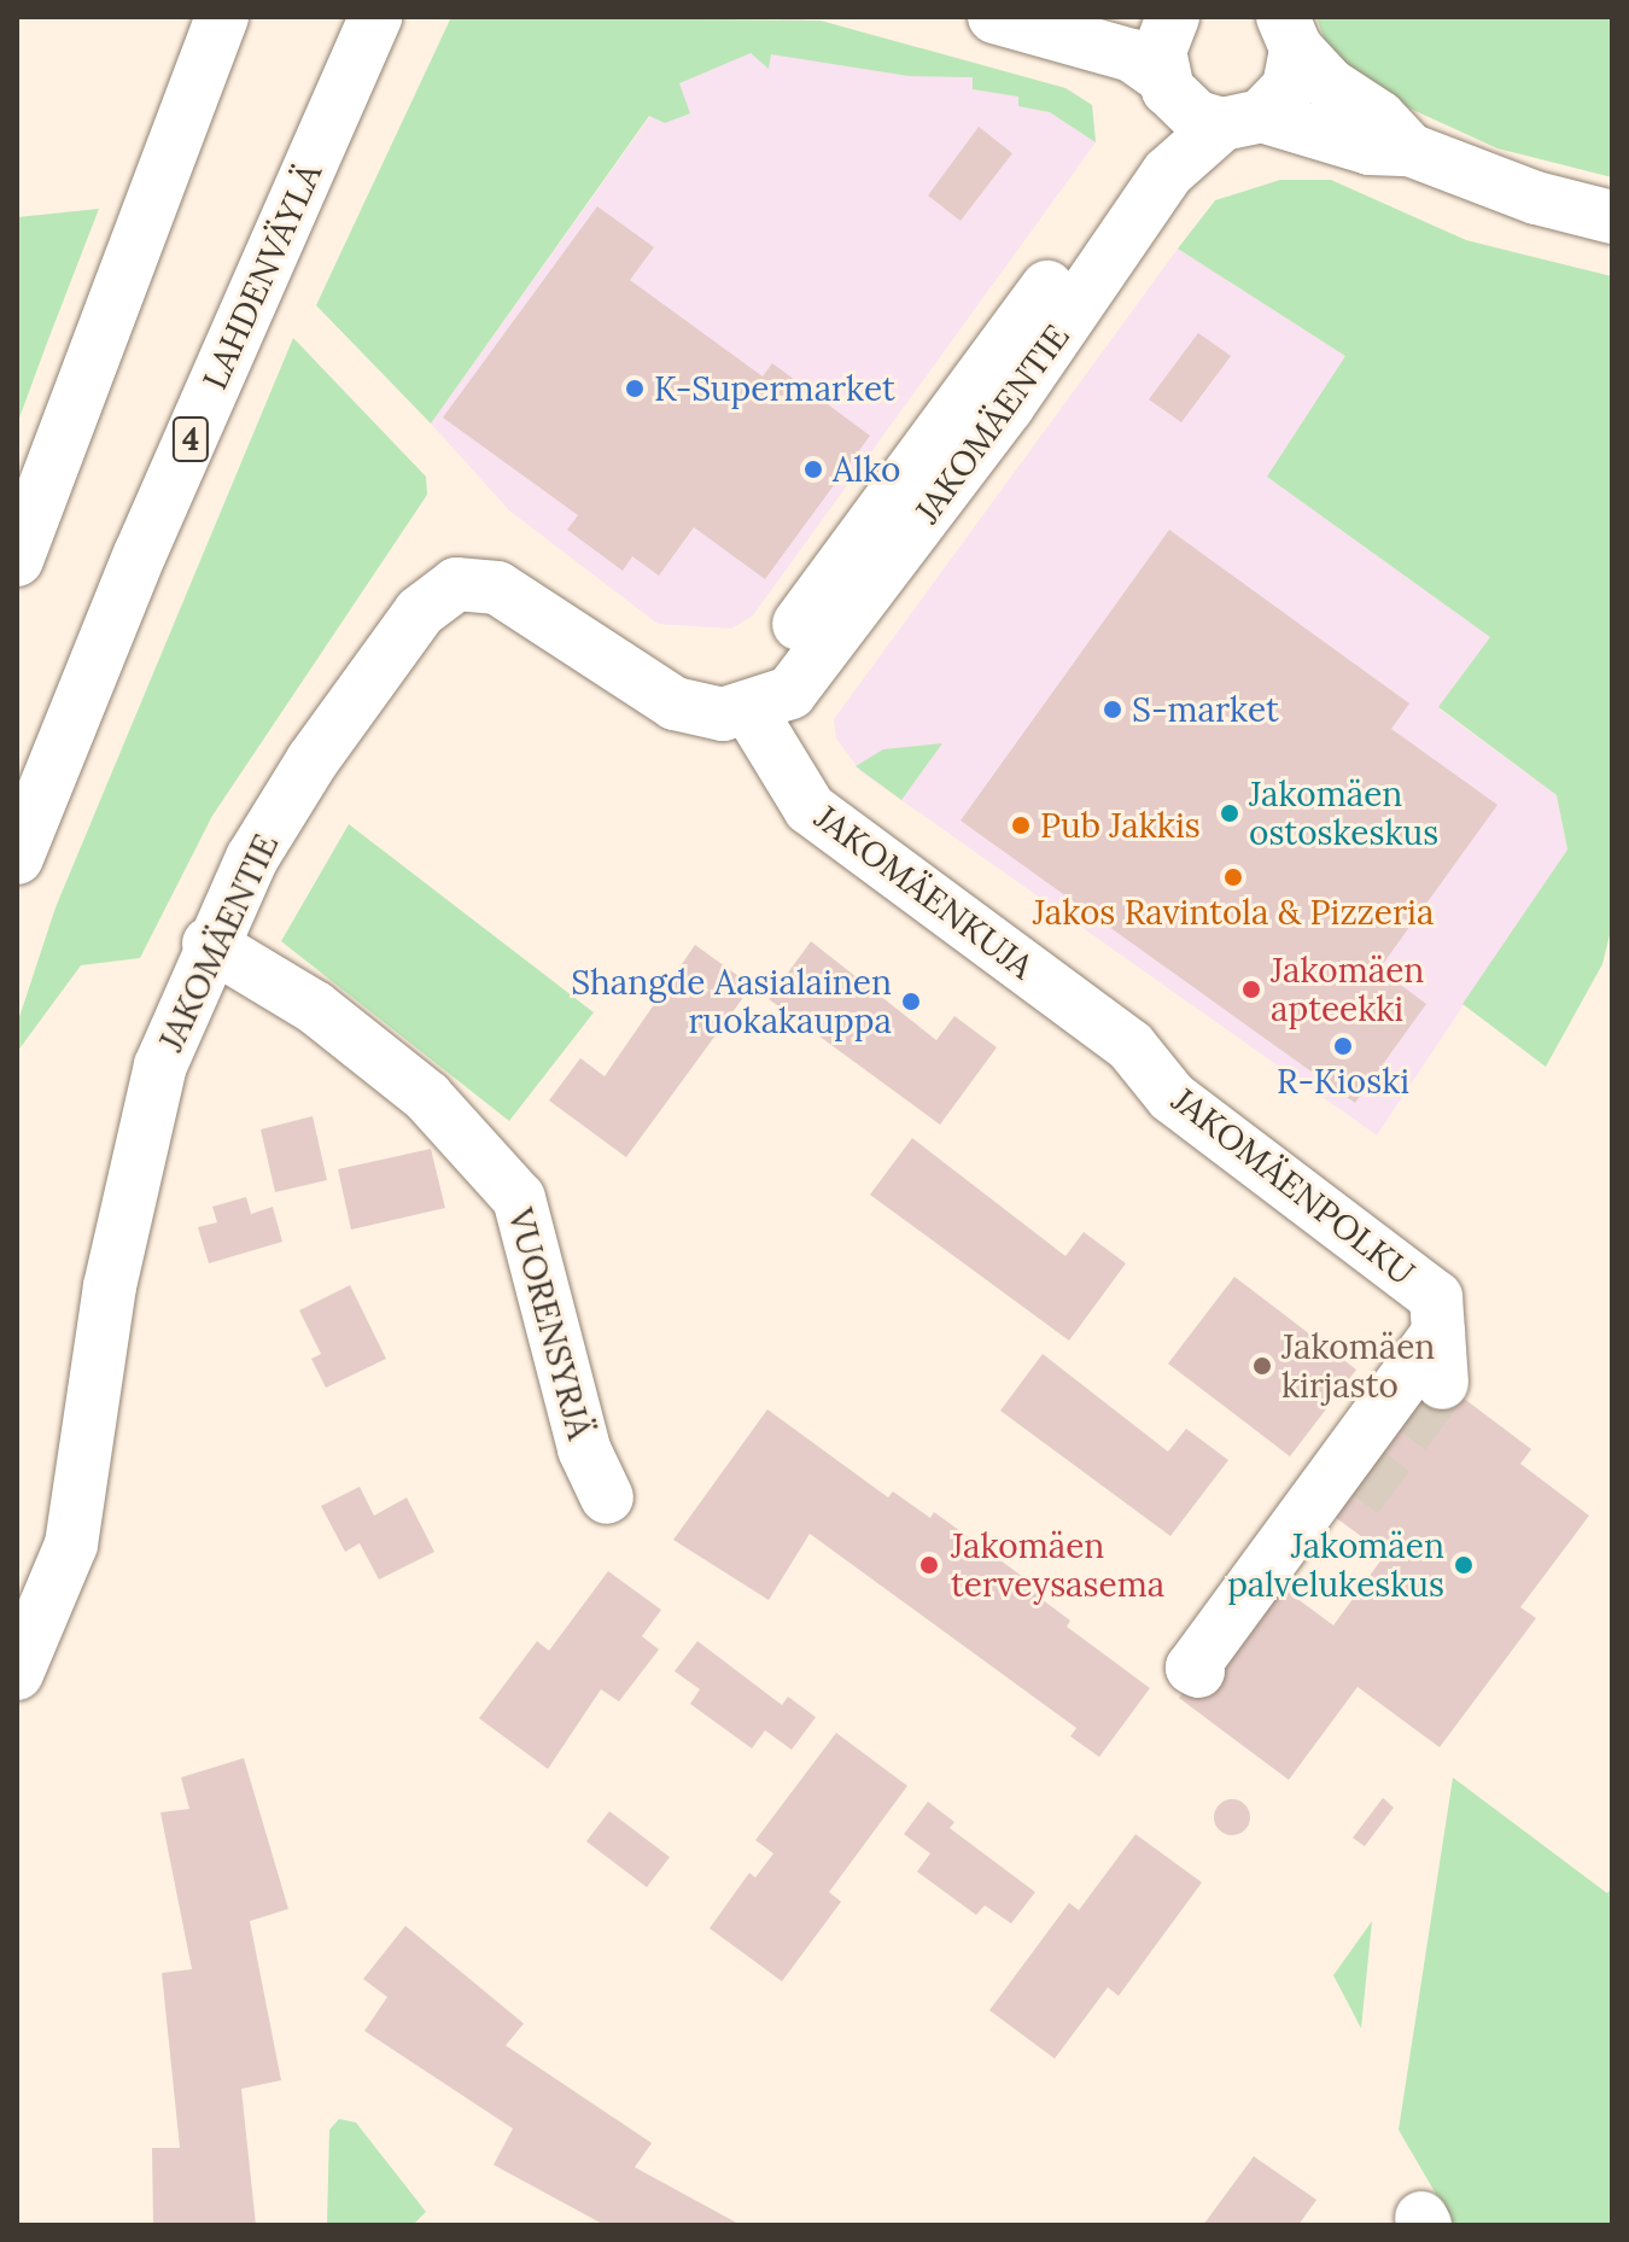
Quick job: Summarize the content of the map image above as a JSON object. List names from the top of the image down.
{
  "streets": {
    "main road": [
      "LAHDENVÄYLÄ",
      "JAKOMÄENTIE",
      "4",
      "JAKOMÄENKUJA",
      "JAKOMÄENPOLKU",
      "VUORENSYRJÄ"
    ]
  },
  "crossings": [
    ["JAKOMÄENTIE", "JAKOMÄENKUJA"],
    ["JAKOMÄENTIE", "VUORENSYRJÄ"],
    ["JAKOMÄENKUJA", "JAKOMÄENPOLKU"]
  ],
  "places": [
    "K-Supermarket",
    "Alko",
    "S-market",
    "Jakomäen ostoskeskus",
    "Pub Jakkis",
    "Jakos Ravintola & Pizzeria",
    "Jakomäen apteekki",
    "Shangde Aasialainen ruokakauppa",
    "R-Kioski",
    "Jakomäen kirjasto",
    "Jakomäen terveysasema",
    "Jakomäen palvelukeskus"
  ]
}
